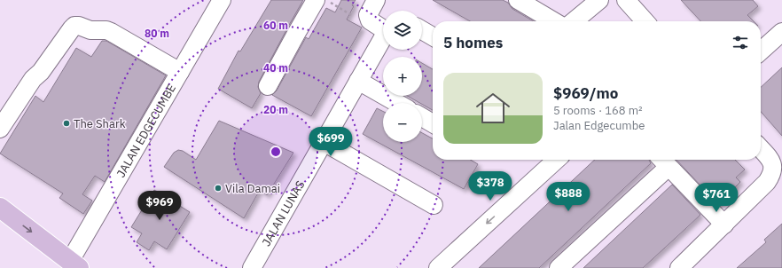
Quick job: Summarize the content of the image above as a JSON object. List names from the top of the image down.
{
  "streets": {
    "street": ["JALAN EDGECUMBE", "JALAN LUNAS"]
  },
  "places": ["The Shark", "Vila Damai"],
  "page": {
    "map_buttons": ["+", "−"],
    "heading": "5 homes",
    "list": [
      {
        "name": "$969/mo",
        "note": "5 rooms · 168 m² · Jalan Edgecumbe"
      }
    ],
    "price": [
      "$699",
      "$378",
      "$888",
      "$761",
      "$969"
    ]
  },
  "rings": [
    "60 m",
    "80 m",
    "40 m",
    "20 m"
  ]
}
